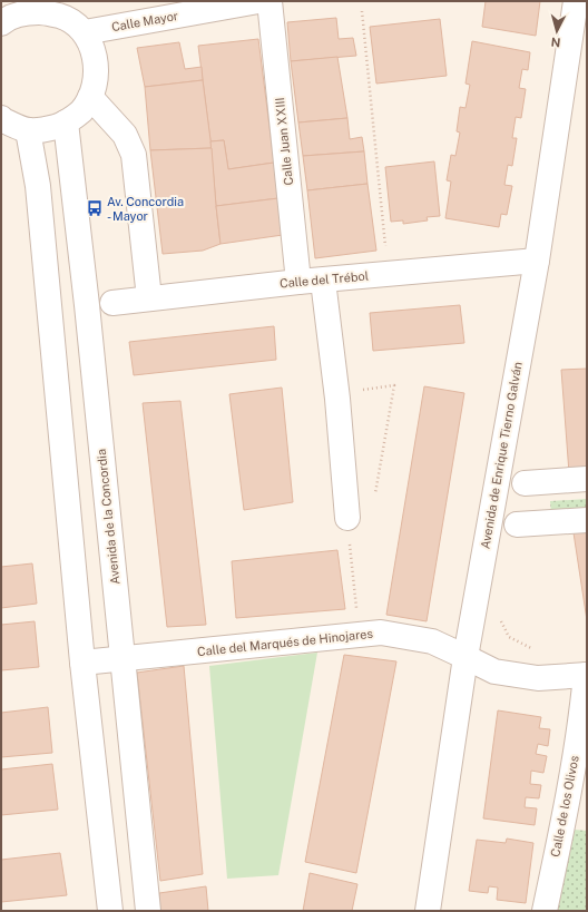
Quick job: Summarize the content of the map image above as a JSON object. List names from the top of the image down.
{
  "streets": {
    "street": [
      "Calle Mayor",
      "Calle Juan XXIII",
      "Calle del Trébol",
      "Avenida de Enrique Tierno Galván",
      "Avenida de la Concordia",
      "Calle del Marqués de Hinojares",
      "Calle de los Olivos"
    ]
  },
  "crossings": [
    ["Calle Juan XXIII", "Calle del Trébol"],
    ["Calle del Trébol", "Avenida de Enrique Tierno Galván"],
    ["Avenida de Enrique Tierno Galván", "Calle del Marqués de Hinojares"],
    ["Avenida de la Concordia", "Calle del Marqués de Hinojares"],
    ["Calle del Marqués de Hinojares", "Calle de los Olivos"]
  ],
  "places": {
    "bus stop": ["Av. Concordia - Mayor"]
  },
  "north": "bottom"
}
